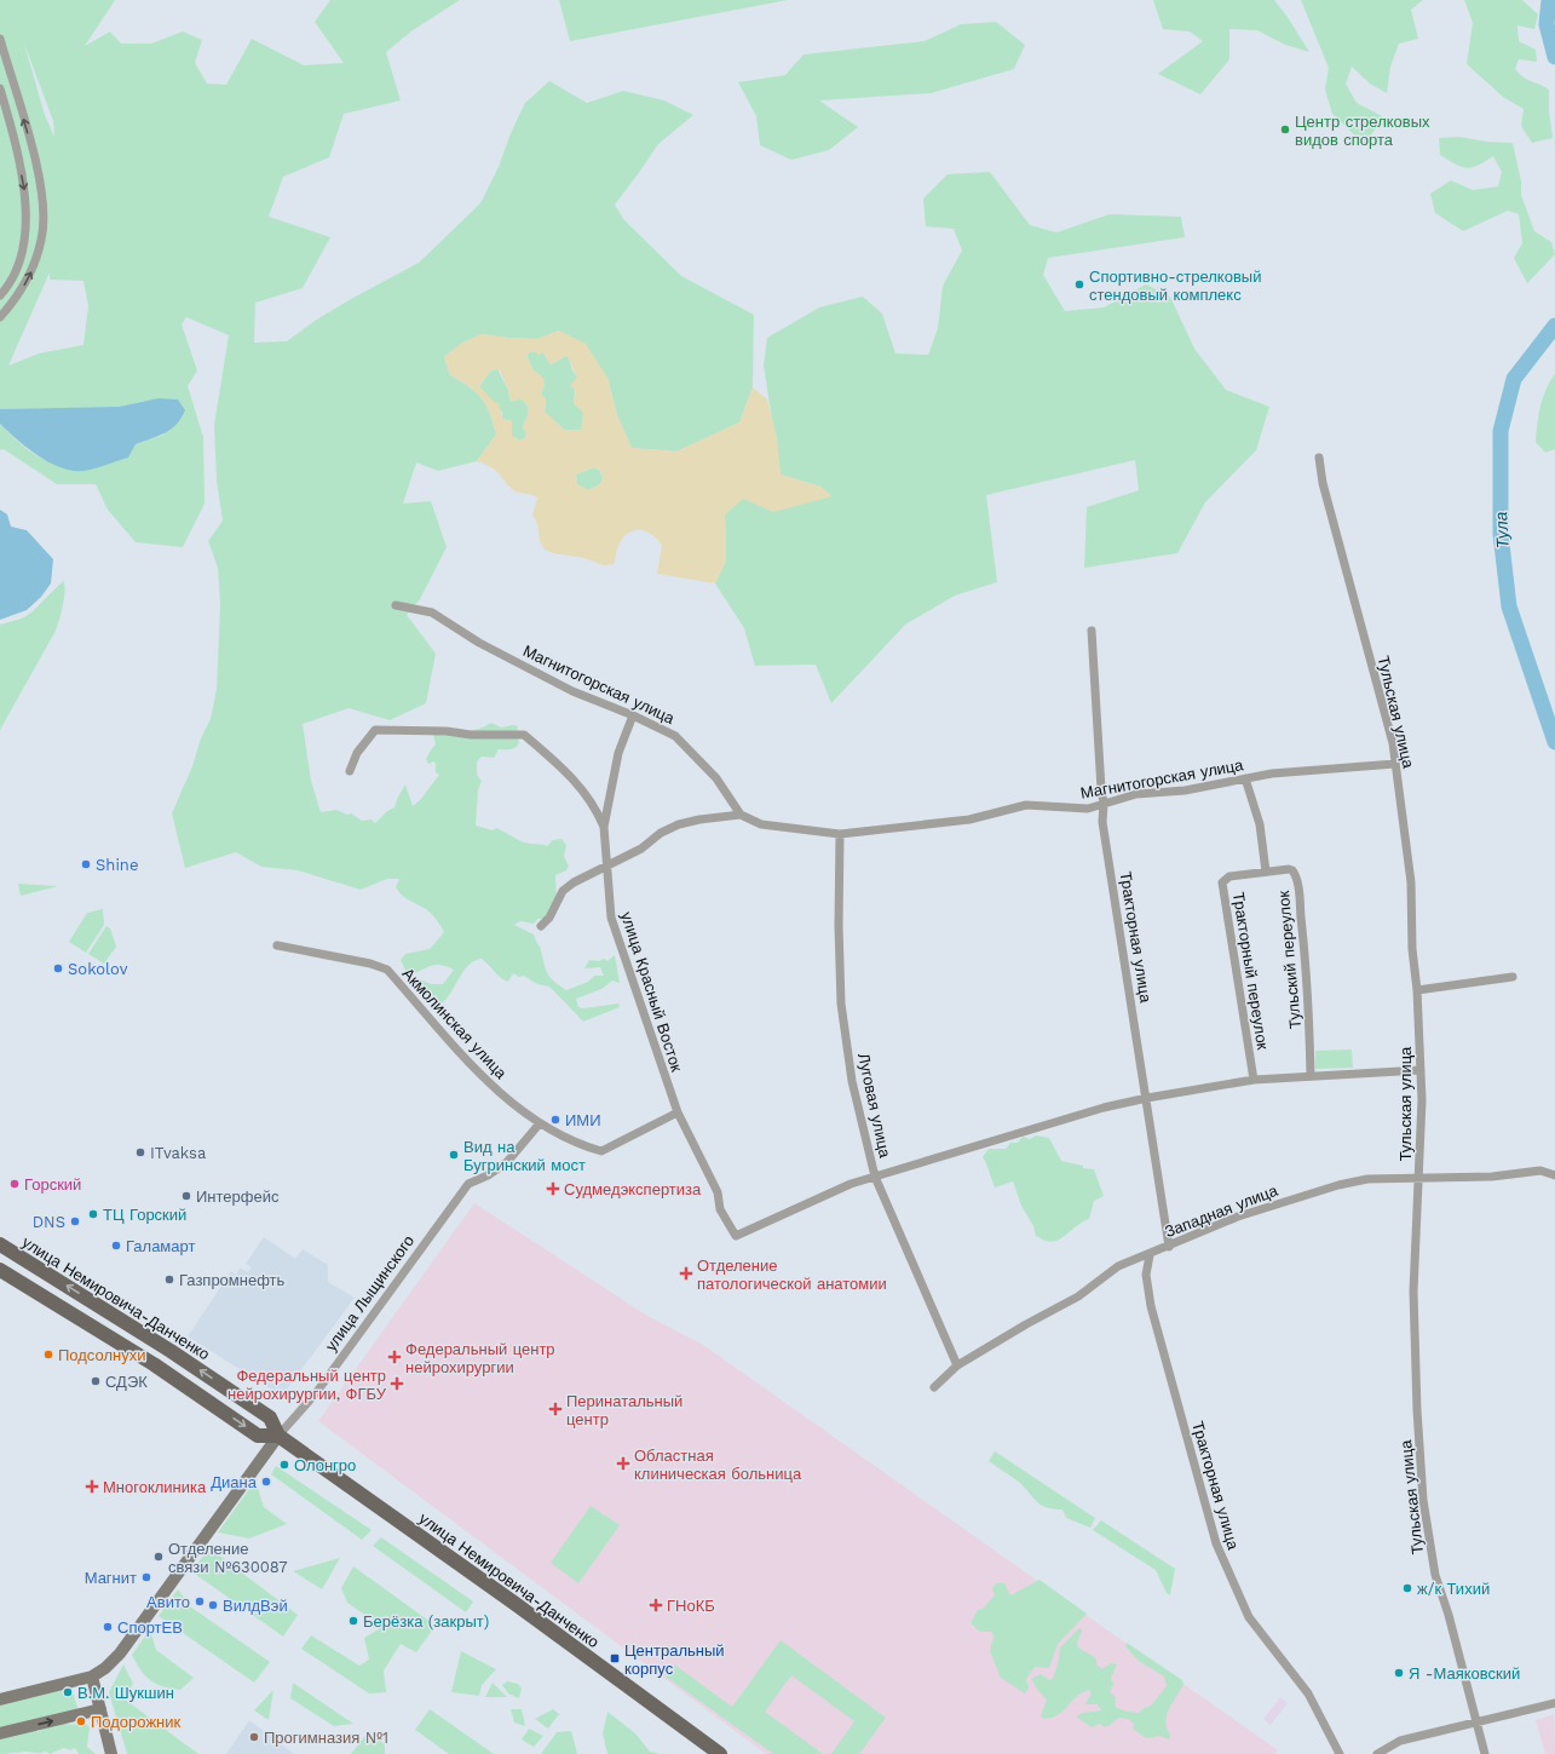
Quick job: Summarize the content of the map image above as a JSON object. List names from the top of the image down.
{
  "streets": {
    "main road": ["улица Немировича-Данченко"],
    "street": [
      "Магнитогорская улица",
      "Тульская улица",
      "Тракторная улица",
      "Тульский переулок",
      "Тракторный переулок",
      "улица Красный Восток",
      "Акмолинская улица",
      "Луговая улица",
      "Западная улица",
      "улица Лыщинского"
    ]
  },
  "crossings": [
    ["Магнитогорская улица", "Тульская улица"],
    ["Магнитогорская улица", "Тракторная улица"],
    ["Магнитогорская улица", "улица Красный Восток"],
    ["Магнитогорская улица", "Луговая улица"],
    ["Тульская улица", "Западная улица"],
    ["Тракторная улица", "Западная улица"],
    ["Тульский переулок", "Тракторный переулок"],
    ["улица Красный Восток", "Акмолинская улица"],
    ["улица Красный Восток", "Луговая улица"],
    ["Акмолинская улица", "улица Лыщинского"],
    ["Луговая улица", "Западная улица"],
    ["улица Лыщинского", "улица Немировича-Данченко"]
  ],
  "water": ["Тула"],
  "places": {
    "other": [
      "Центр стрелковых видов спорта",
      "Спортивно-стрелковый стендовый комплекс",
      "Shine",
      "Sokolov",
      "ИМИ",
      "ITvaksa",
      "Вид на Бугринский мост",
      "Горский",
      "Интерфейс",
      "ТЦ Горский",
      "DNS",
      "Галамарт",
      "Газпромнефть",
      "Подсолнухи",
      "СДЭК",
      "Олонгро",
      "Диана",
      "Отделение связи №630087",
      "Магнит",
      "ж/к Тихий",
      "Авито",
      "ВилдВэй",
      "Берёзка (закрыт)",
      "СпортЕВ",
      "Я -Маяковский",
      "В.М. Шукшин",
      "Подорожник",
      "Прогимназия №1"
    ],
    "health": [
      "Судмедэкспертиза",
      "Отделение патологической анатомии",
      "Федеральный центр нейрохирургии",
      "Федеральный центр нейрохирургии, ФГБУ",
      "Перинатальный центр",
      "Областная клиническая больница",
      "Многоклиника",
      "ГНоКБ"
    ],
    "transit": ["Центральный корпус"]
  }
}
